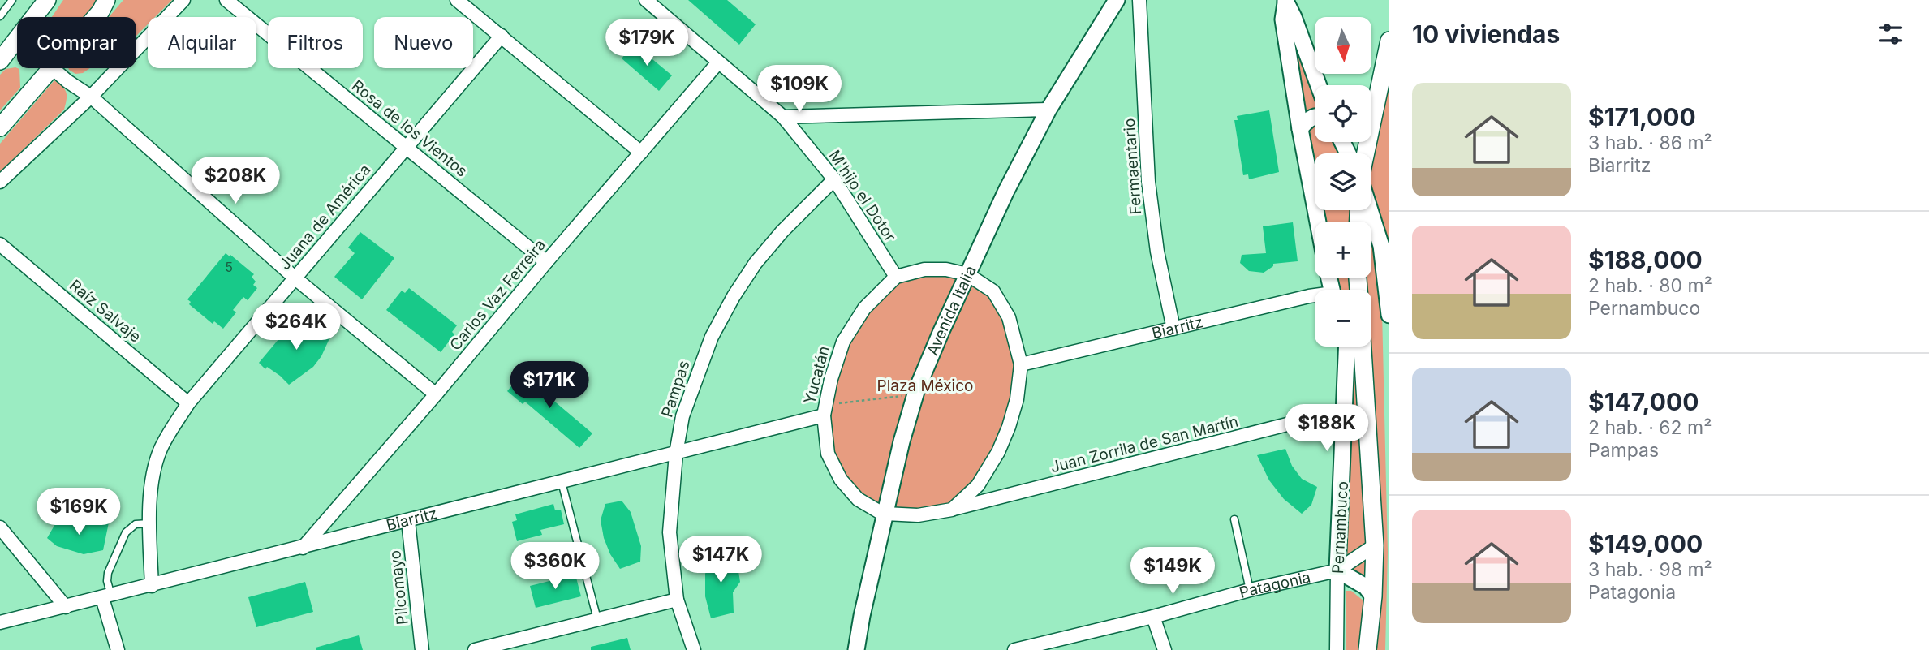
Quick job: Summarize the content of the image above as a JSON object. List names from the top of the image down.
{
  "streets": {
    "street": [
      "Rosa de los Vientos",
      "Fermaentario",
      "M'hijo el Dotor",
      "Juana de América",
      "Carlos Vaz Ferreira",
      "Raíz Salvaje",
      "Avenida Italia",
      "Biarritz",
      "Yucatán",
      "Pampas",
      "Juan Zorrila de San Martín",
      "Pernambuco",
      "Patagonia",
      "Pilcomayo"
    ]
  },
  "crossings": [
    ["Rosa de los Vientos", "Juana de América"],
    ["Rosa de los Vientos", "Carlos Vaz Ferreira"],
    ["Fermaentario", "Biarritz"],
    ["M'hijo el Dotor", "Carlos Vaz Ferreira"],
    ["M'hijo el Dotor", "Yucatán"],
    ["M'hijo el Dotor", "Pampas"],
    ["Juana de América", "Raíz Salvaje"],
    ["Juana de América", "Biarritz"],
    ["Carlos Vaz Ferreira", "Biarritz"],
    ["Avenida Italia", "Yucatán"],
    ["Avenida Italia", "Juan Zorrila de San Martín"],
    ["Biarritz", "Yucatán"],
    ["Biarritz", "Pampas"],
    ["Biarritz", "Pilcomayo"],
    ["Yucatán", "Juan Zorrila de San Martín"],
    ["Juan Zorrila de San Martín", "Pernambuco"],
    ["Pernambuco", "Patagonia"]
  ],
  "parks": ["Plaza México"],
  "house_numbers": ["5"],
  "north": "bottom",
  "page": {
    "heading": "10 viviendas",
    "map_buttons": ["+", "−"],
    "chip": [
      "Comprar",
      "Alquilar",
      "Filtros",
      "Nuevo"
    ],
    "price": [
      "$179K",
      "$109K",
      "$208K",
      "$264K",
      "$171K",
      "$188K",
      "$169K",
      "$147K",
      "$360K",
      "$149K"
    ],
    "list": [
      {
        "name": "$171,000",
        "note": "3 hab. · 86 m² · Biarritz"
      },
      {
        "name": "$188,000",
        "note": "2 hab. · 80 m² · Pernambuco"
      },
      {
        "name": "$147,000",
        "note": "2 hab. · 62 m² · Pampas"
      },
      {
        "name": "$149,000",
        "note": "3 hab. · 98 m² · Patagonia"
      }
    ]
  }
}
